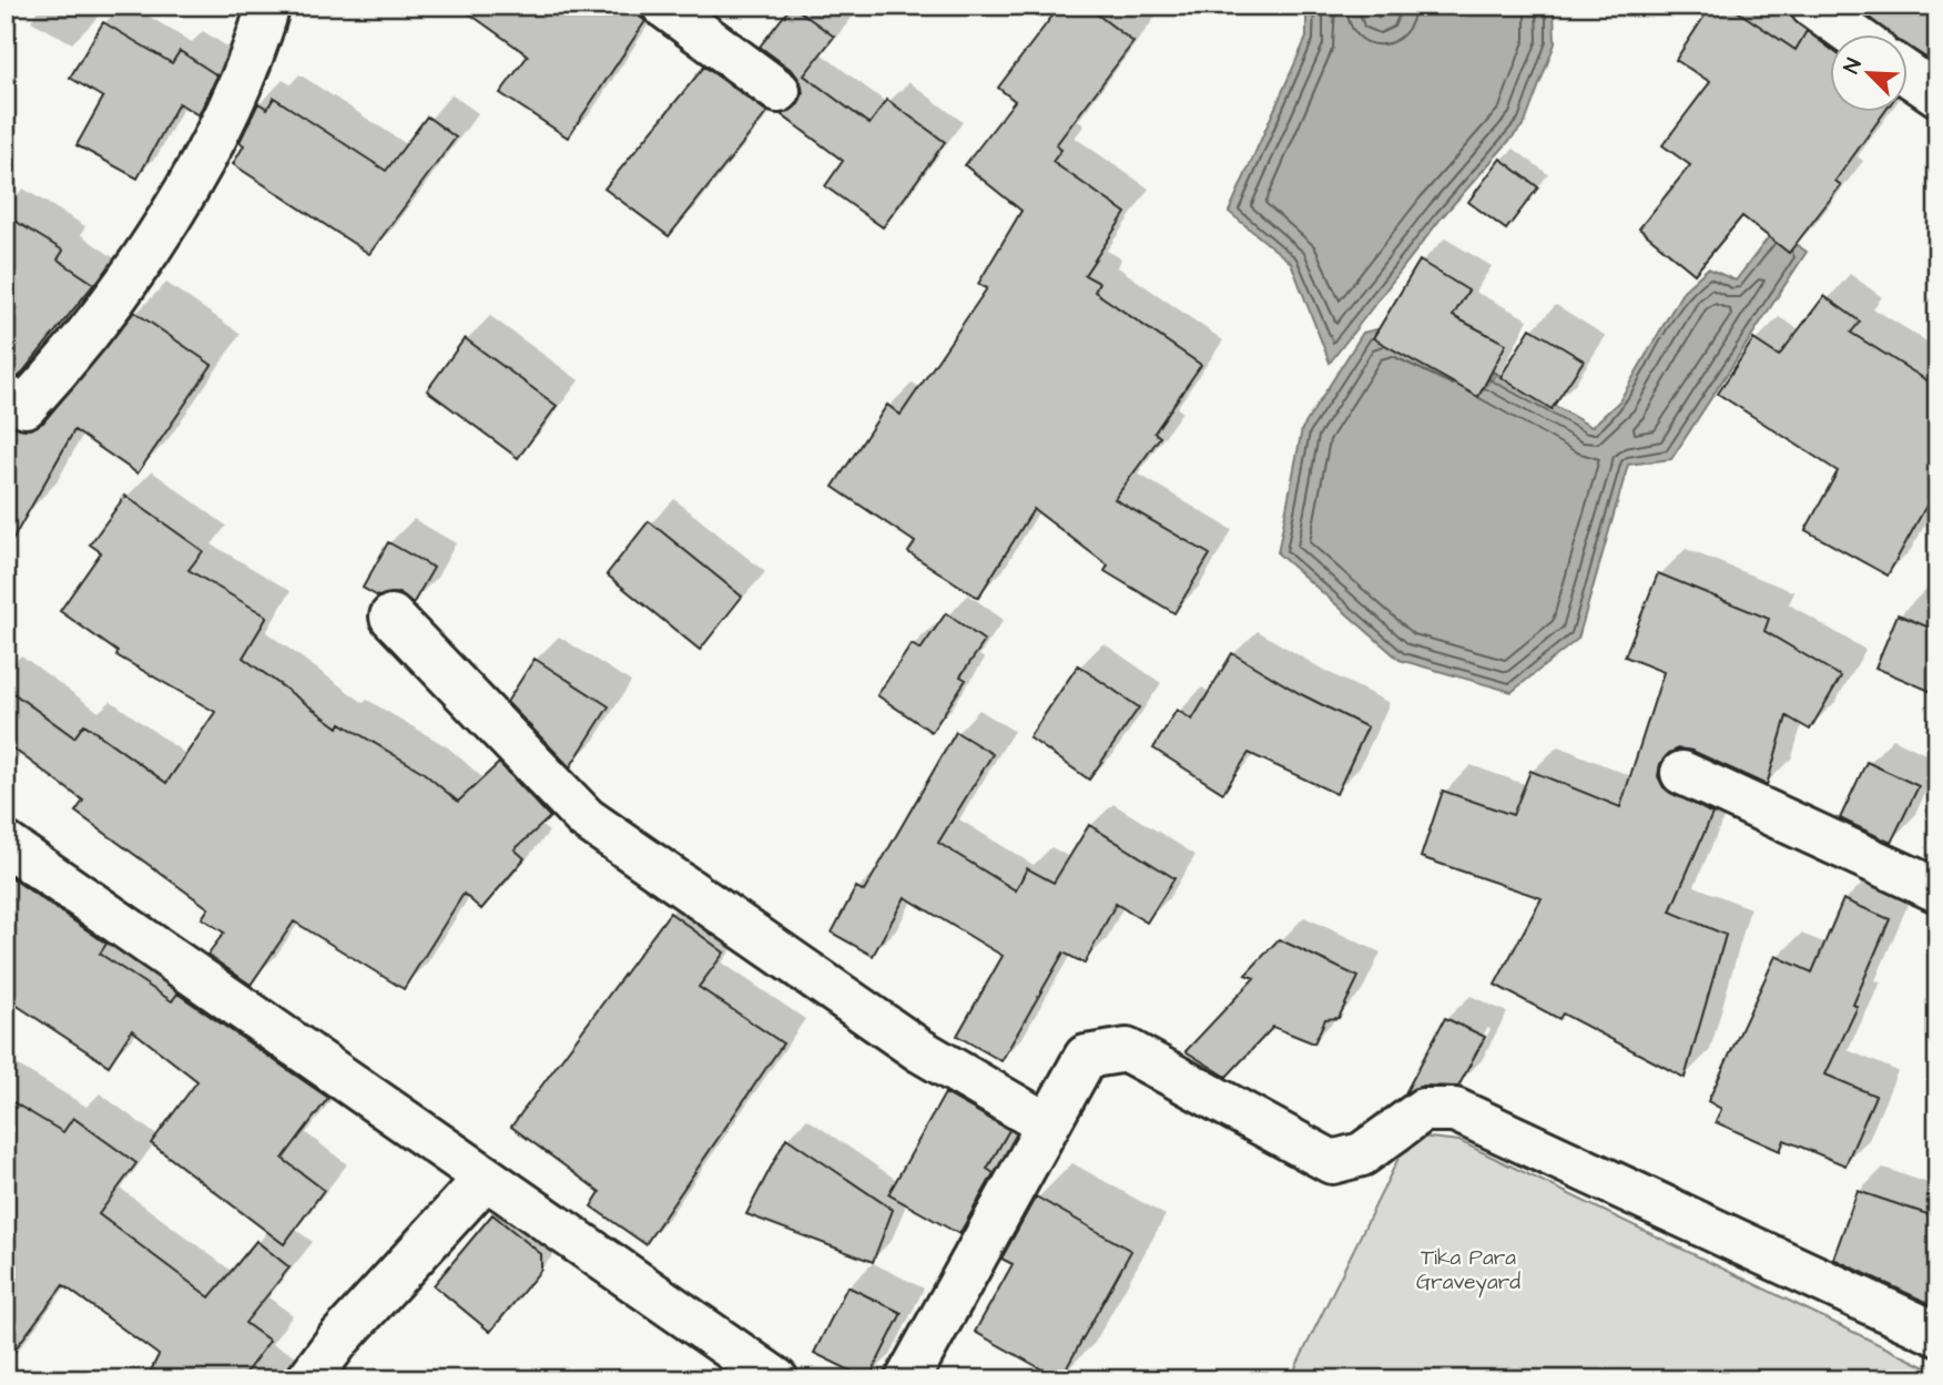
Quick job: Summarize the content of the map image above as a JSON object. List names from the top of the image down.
{
  "parks": ["Tika Para Graveyard"],
  "north": "top left"
}
